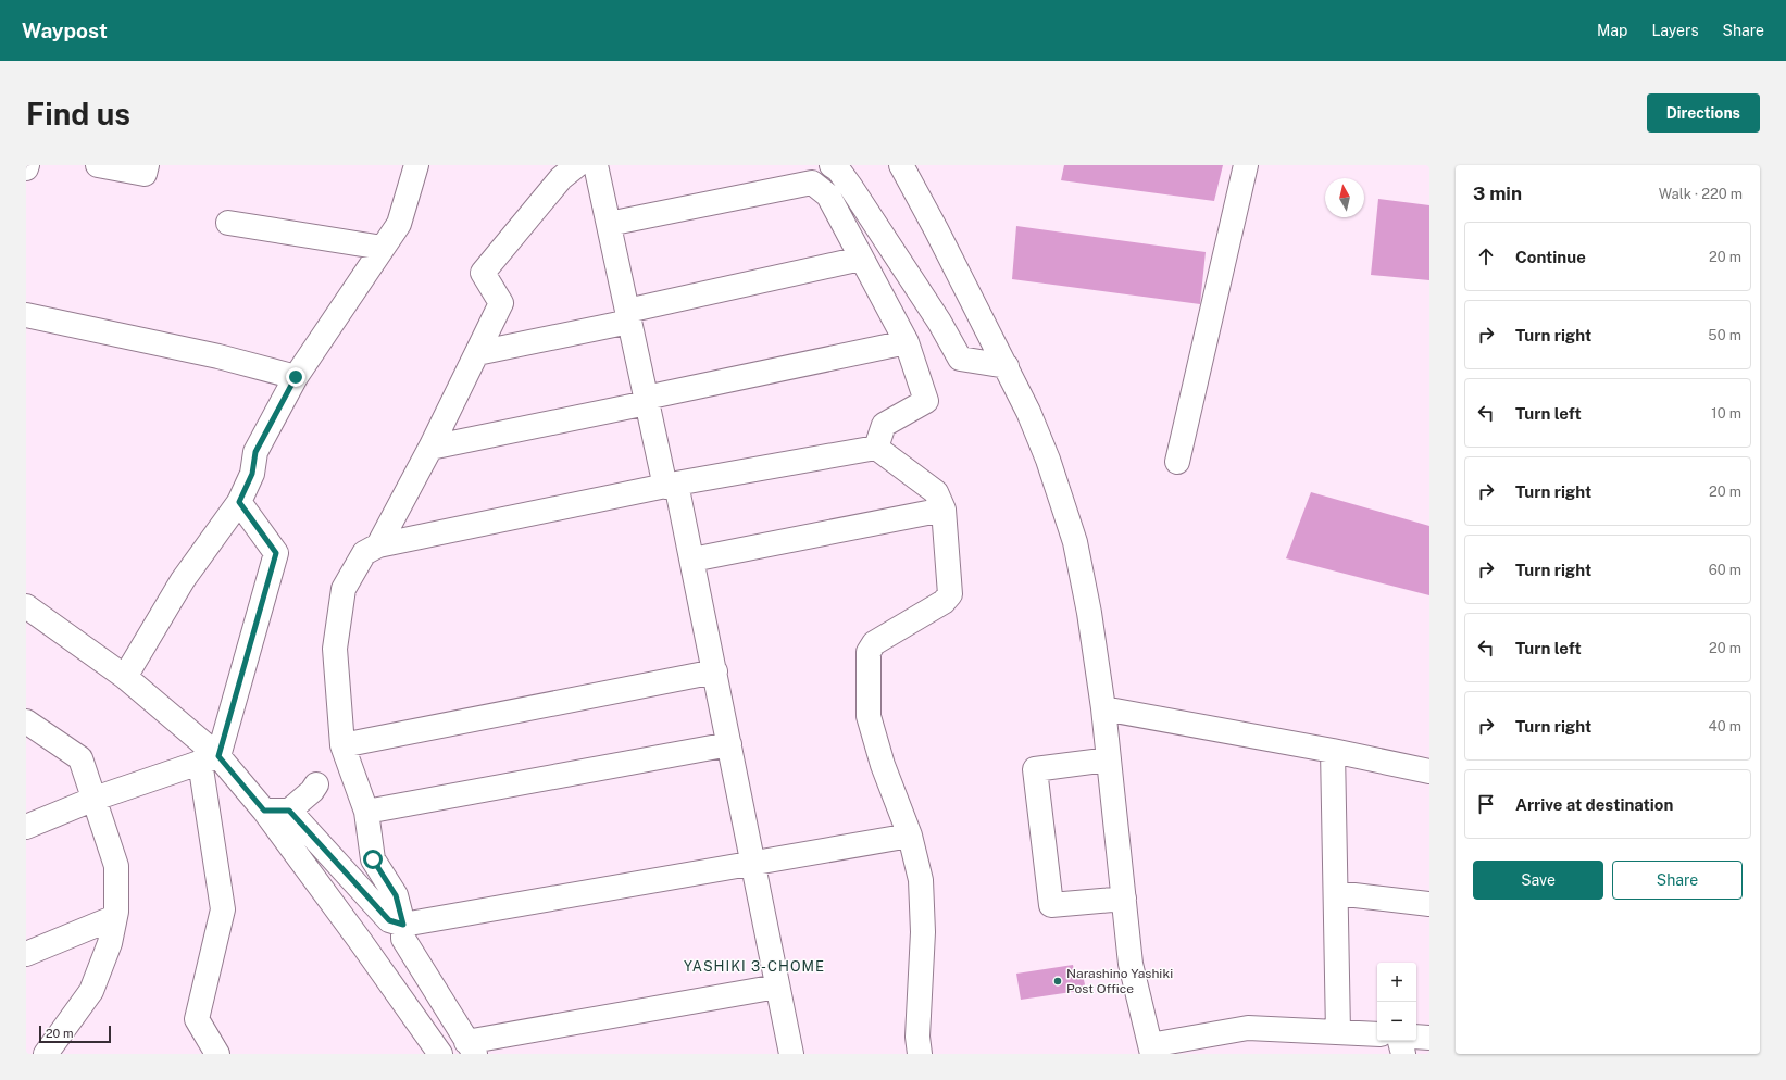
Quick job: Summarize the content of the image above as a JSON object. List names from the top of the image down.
{
  "districts": ["YASHIKI 3-CHOME"],
  "places": ["Narashino Yashiki Post Office"],
  "scale_bar": "20 m",
  "north": "top",
  "page": {
    "header": "Waypost",
    "nav": ["Map", "Layers", "Share"],
    "buttons": [
      "Directions",
      ["Save", "Share"]
    ],
    "title": "Find us",
    "heading": ["3 min", "Walk · 220 m"],
    "list": [
      ["Continue", "20 m"],
      ["Turn right", "50 m"],
      ["Turn left", "10 m"],
      ["Turn right", "20 m"],
      ["Turn right", "60 m"],
      ["Turn left", "20 m"],
      ["Turn right", "40 m"],
      "Arrive at destination"
    ],
    "map_buttons": ["+", "−"],
    "scale": "20 m"
  }
}
